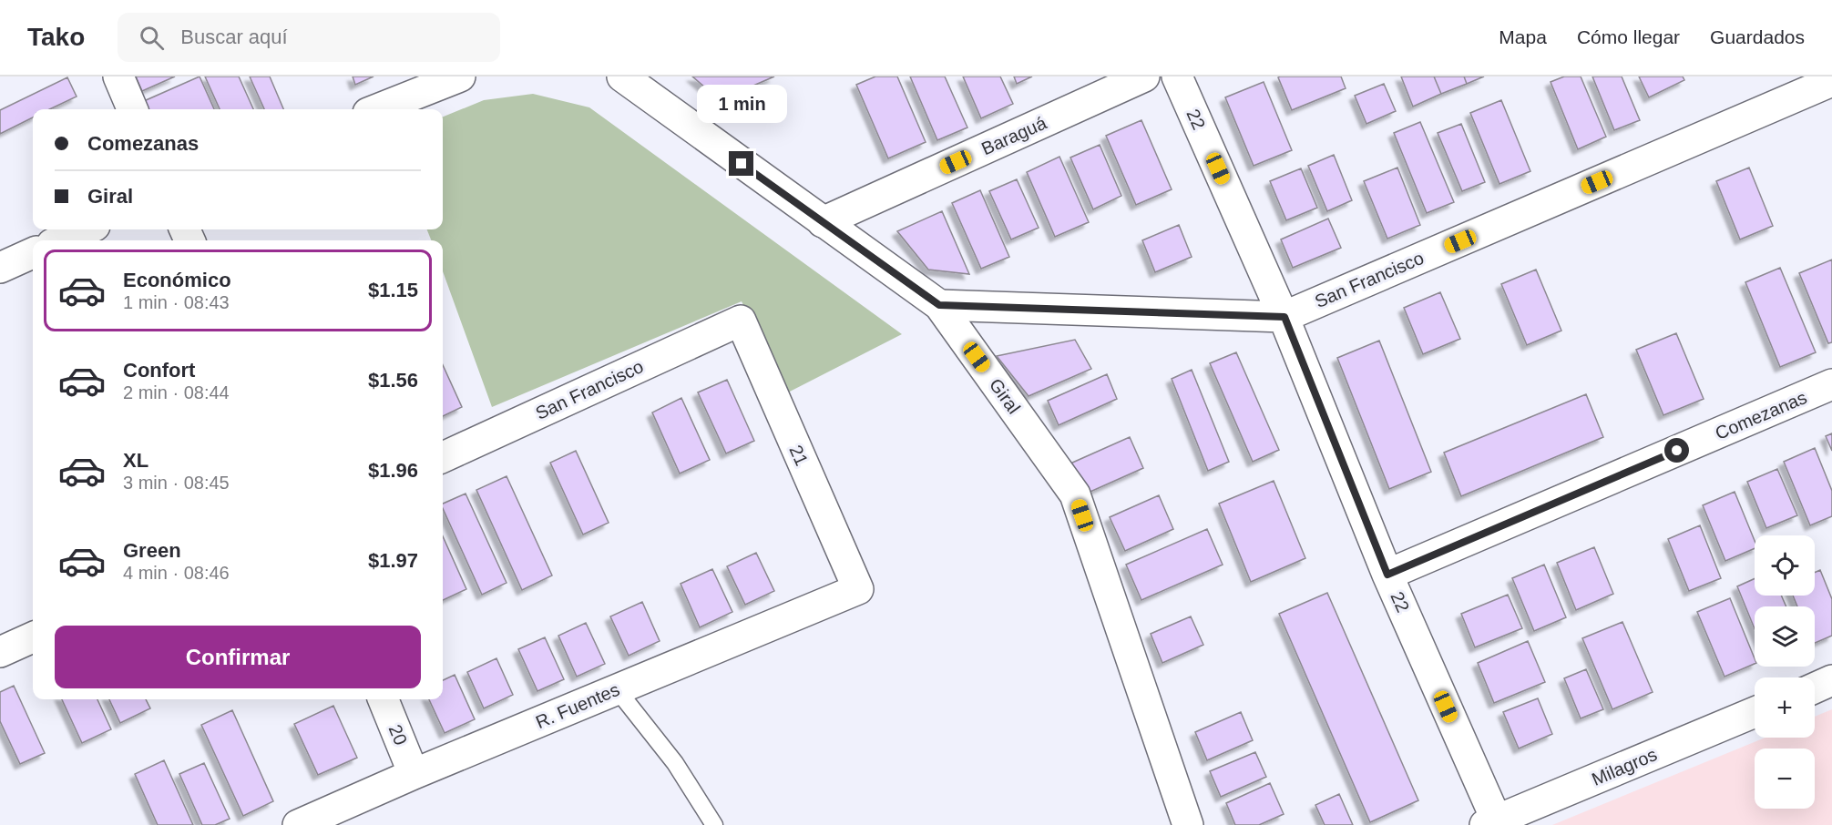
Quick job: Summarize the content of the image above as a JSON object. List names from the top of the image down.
{
  "streets": {
    "street": [
      "22",
      "Baraguá",
      "San Francisco",
      "Giral",
      "Comezanas",
      "21",
      "R. Fuentes",
      "20",
      "Milagros"
    ]
  },
  "crossings": [
    ["22", "San Francisco"],
    ["22", "Comezanas"],
    ["22", "Milagros"],
    ["Baraguá", "Giral"],
    ["San Francisco", "Giral"],
    ["San Francisco", "21"],
    ["21", "R. Fuentes"],
    ["R. Fuentes", "20"]
  ],
  "page": {
    "header": "Tako",
    "search": "Buscar aquí",
    "nav": ["Mapa", "Cómo llegar", "Guardados"],
    "bubble": "1 min",
    "banner": ["Comezanas", "Giral"],
    "list": [
      {
        "name": "Económico",
        "note": "1 min · 08:43",
        "value": "$1.15"
      },
      {
        "name": "Confort",
        "note": "2 min · 08:44",
        "value": "$1.56"
      },
      {
        "name": "XL",
        "note": "3 min · 08:45",
        "value": "$1.96"
      },
      {
        "name": "Green",
        "note": "4 min · 08:46",
        "value": "$1.97"
      }
    ],
    "map_buttons": ["+", "−"],
    "buttons": "Confirmar"
  }
}
